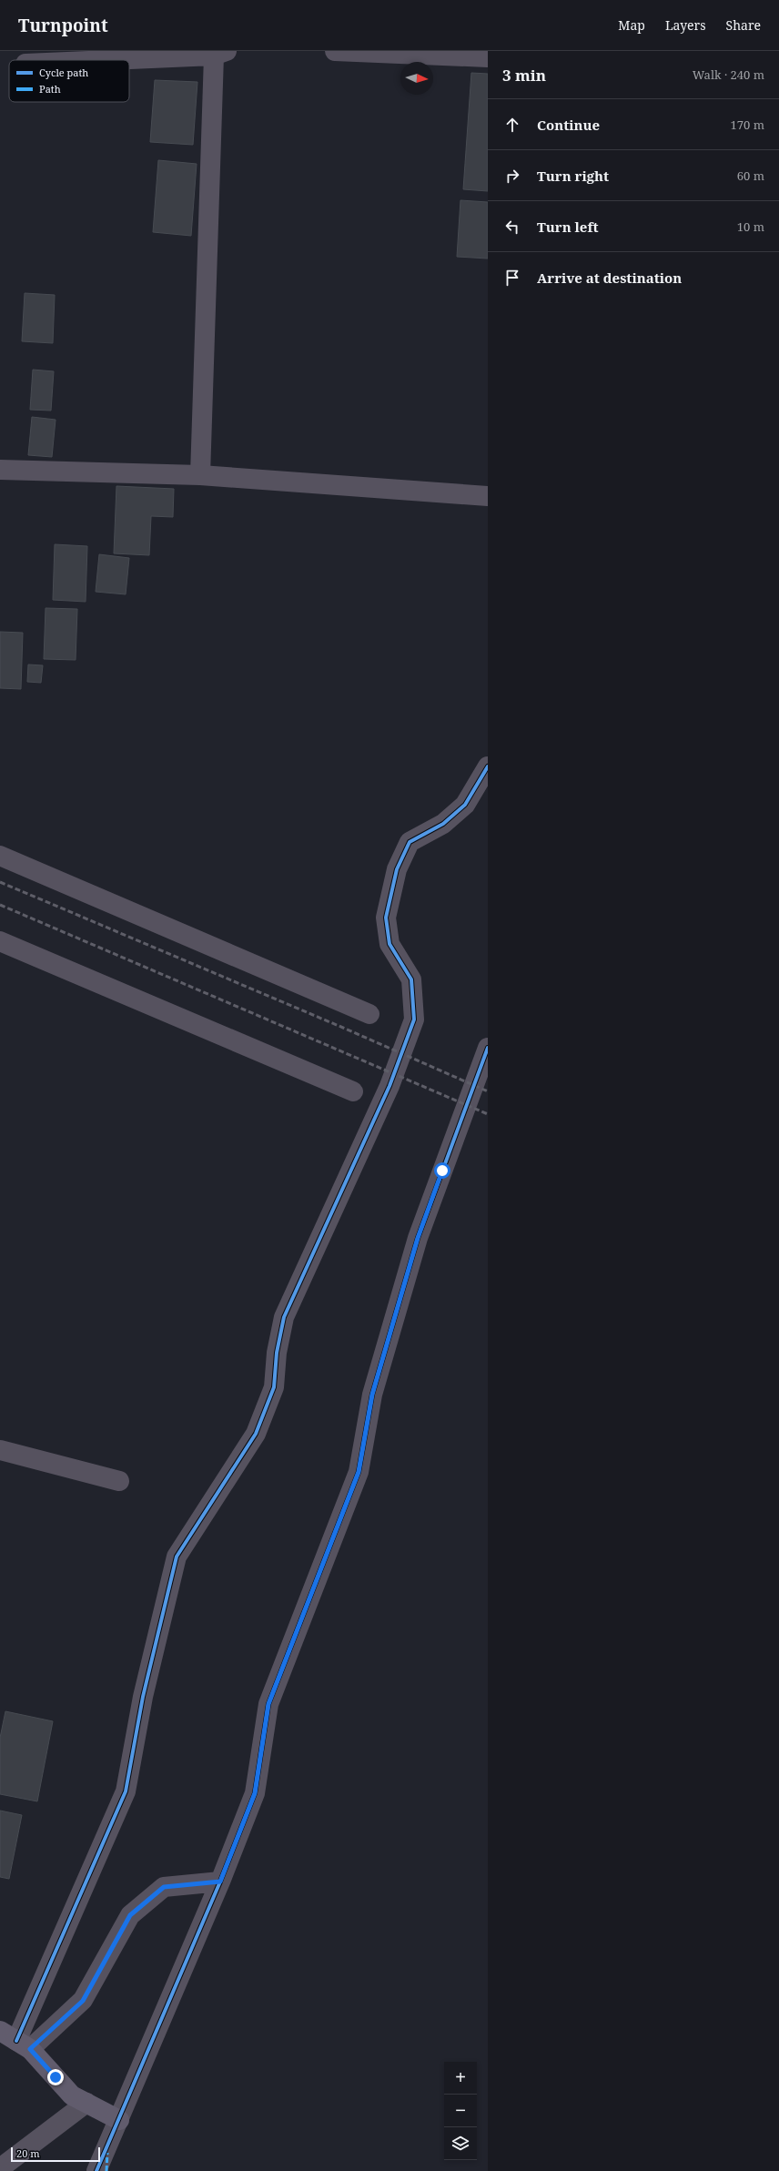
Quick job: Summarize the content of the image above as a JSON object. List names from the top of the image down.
{
  "legend": ["Cycle path", "Path"],
  "scale_bar": "20 m",
  "north": "right",
  "page": {
    "header": "Turnpoint",
    "nav": ["Map", "Layers", "Share"],
    "heading": ["3 min", "Walk · 240 m"],
    "list": [
      ["Continue", "170 m"],
      ["Turn right", "60 m"],
      ["Turn left", "10 m"],
      "Arrive at destination"
    ],
    "map_buttons": ["+", "−"],
    "scale": "20 m"
  }
}
